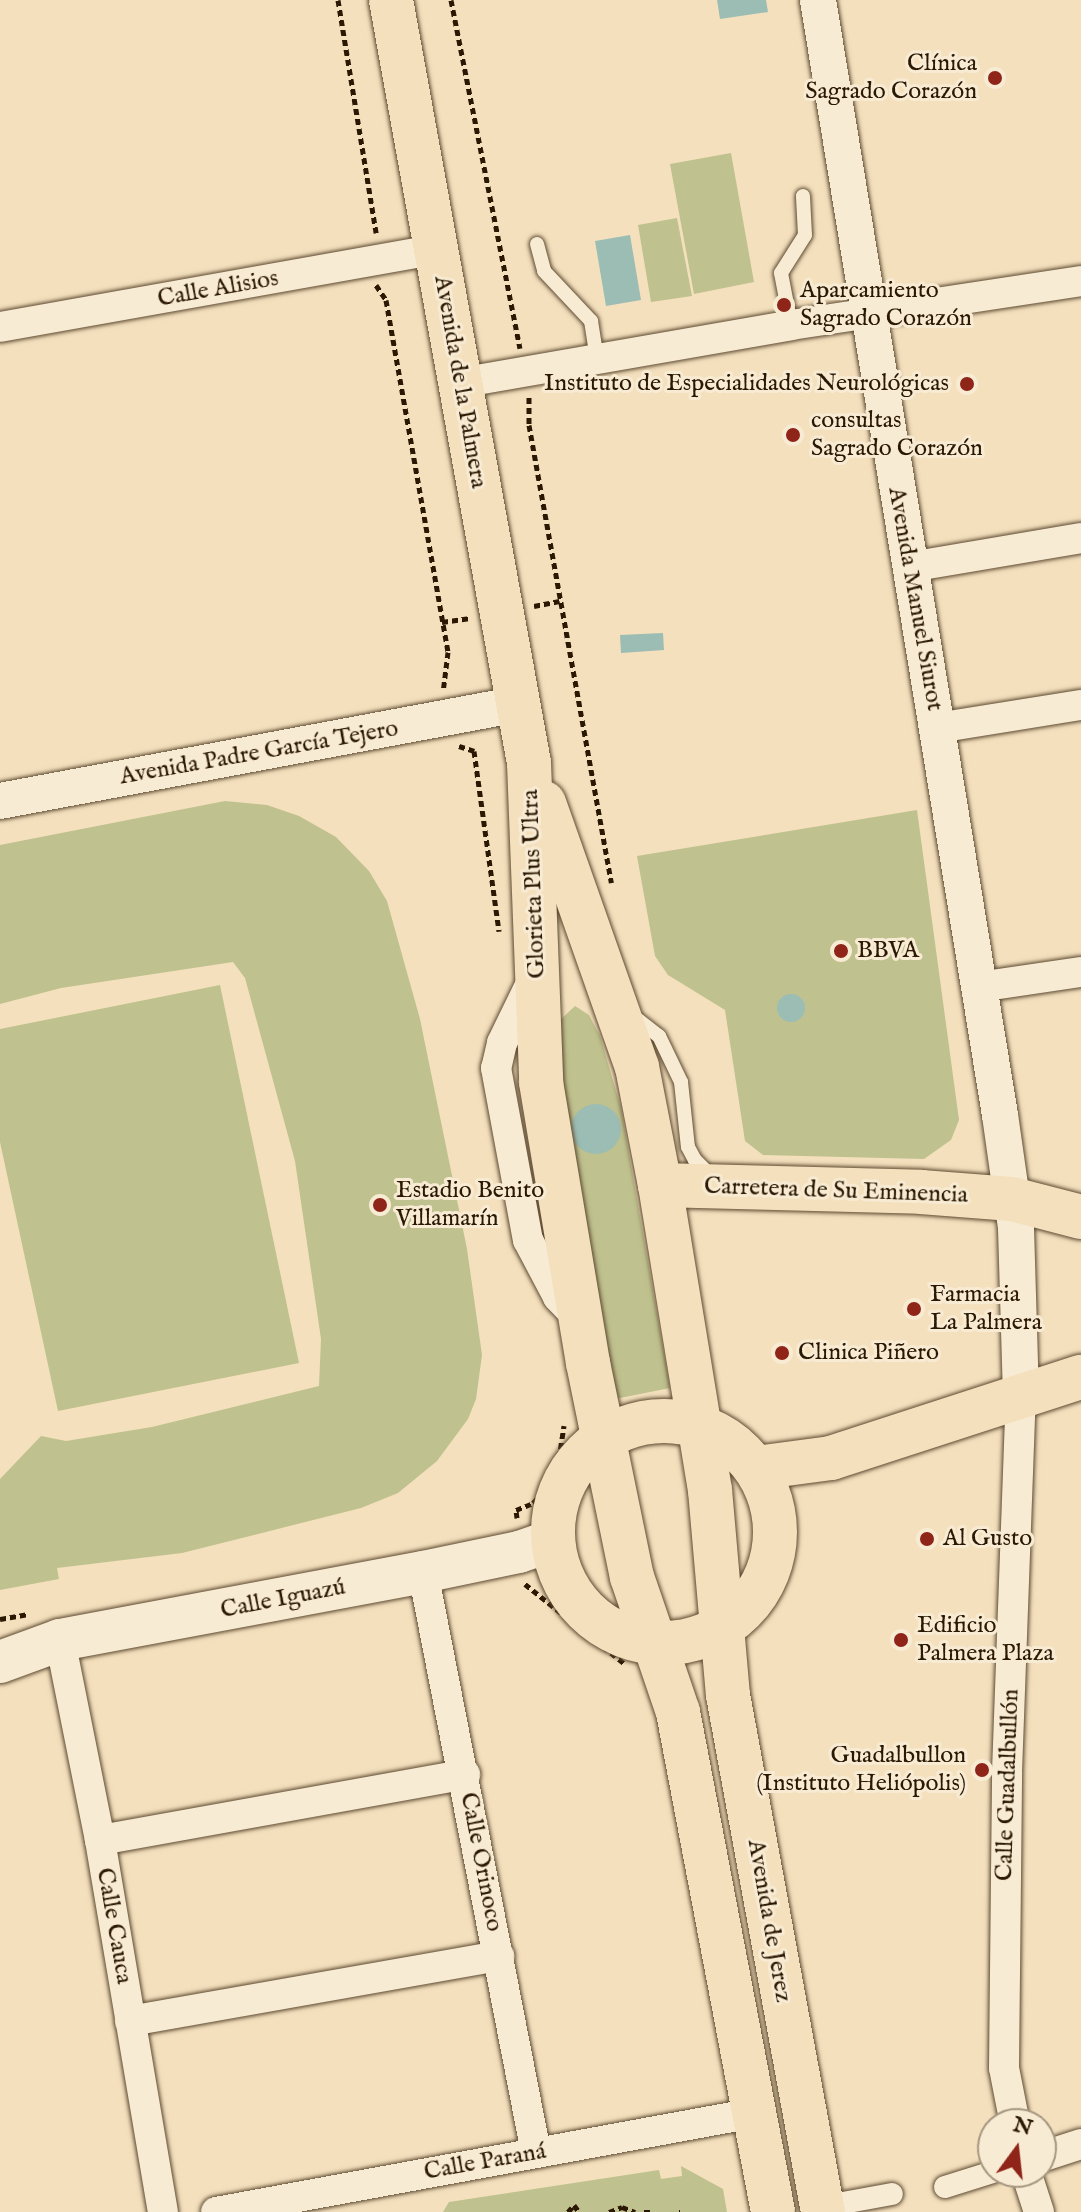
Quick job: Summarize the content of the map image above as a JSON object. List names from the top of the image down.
{
  "streets": {
    "main road": [
      "Avenida de la Palmera",
      "Glorieta Plus Ultra",
      "Carretera de Su Eminencia",
      "Calle Iguazú",
      "Avenida de Jerez"
    ],
    "street": [
      "Calle Alisios",
      "Avenida Manuel Siurot",
      "Avenida Padre García Tejero",
      "Calle Guadalbullón",
      "Calle Orinoco",
      "Calle Cauca",
      "Calle Paraná"
    ]
  },
  "crossings": [
    ["Calle Alisios", "Avenida de la Palmera"],
    ["Avenida de la Palmera", "Avenida Padre García Tejero"],
    ["Avenida de la Palmera", "Glorieta Plus Ultra"],
    ["Avenida Manuel Siurot", "Carretera de Su Eminencia"],
    ["Avenida Manuel Siurot", "Calle Guadalbullón"],
    ["Glorieta Plus Ultra", "Carretera de Su Eminencia"],
    ["Glorieta Plus Ultra", "Avenida de Jerez"],
    ["Calle Iguazú", "Calle Orinoco"],
    ["Calle Iguazú", "Calle Cauca"],
    ["Calle Orinoco", "Calle Paraná"],
    ["Avenida de Jerez", "Calle Paraná"]
  ],
  "places": [
    "Clínica Sagrado Corazón",
    "Aparcamiento Sagrado Corazón",
    "Instituto de Especialidades Neurológicas",
    "consultas Sagrado Corazón",
    "BBVA",
    "Estadio Benito Villamarín",
    "Farmacia La Palmera",
    "Clinica Piñero",
    "Al Gusto",
    "Edificio Palmera Plaza",
    "Guadalbullon (Instituto Heliópolis)"
  ],
  "north": "top"
}
